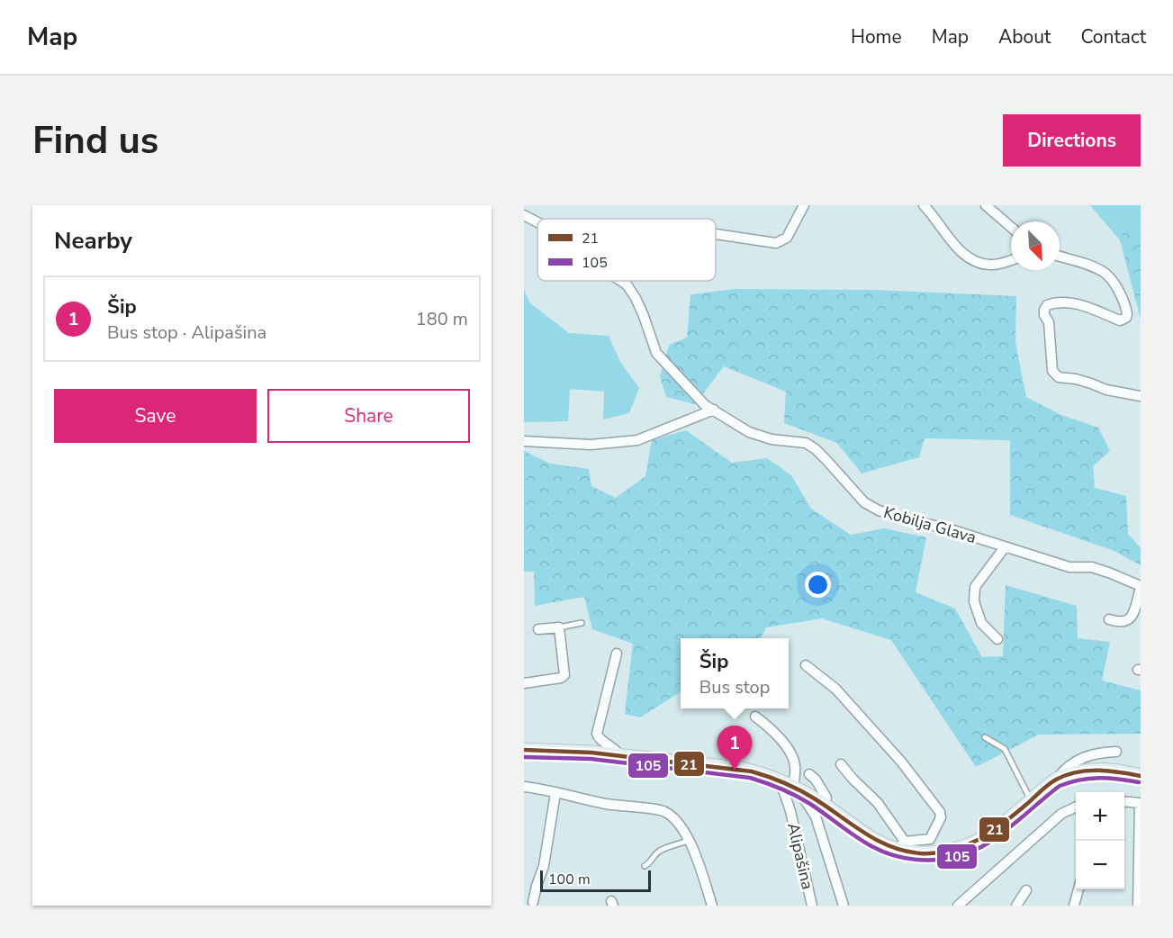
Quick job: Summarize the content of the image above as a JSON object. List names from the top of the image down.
{
  "streets": {
    "street": ["Kobilja Glava", "Alipašina"]
  },
  "lines": ["transit line 21", "transit line 105"],
  "legend": ["21", "105"],
  "scale_bar": "100 m",
  "north": "bottom right",
  "page": {
    "header": "Map",
    "nav": [
      "Home",
      "Map",
      "About",
      "Contact"
    ],
    "buttons": [
      "Directions",
      ["Save", "Share"]
    ],
    "title": "Find us",
    "heading": "Nearby",
    "list": [
      {
        "mark": "1",
        "name": "Šip",
        "note": "Bus stop · Alipašina",
        "value": "180 m"
      }
    ],
    "popup": ["Šip", "Bus stop"],
    "pins": "1",
    "map_buttons": ["+", "−"],
    "scale": "100 m"
  }
}
